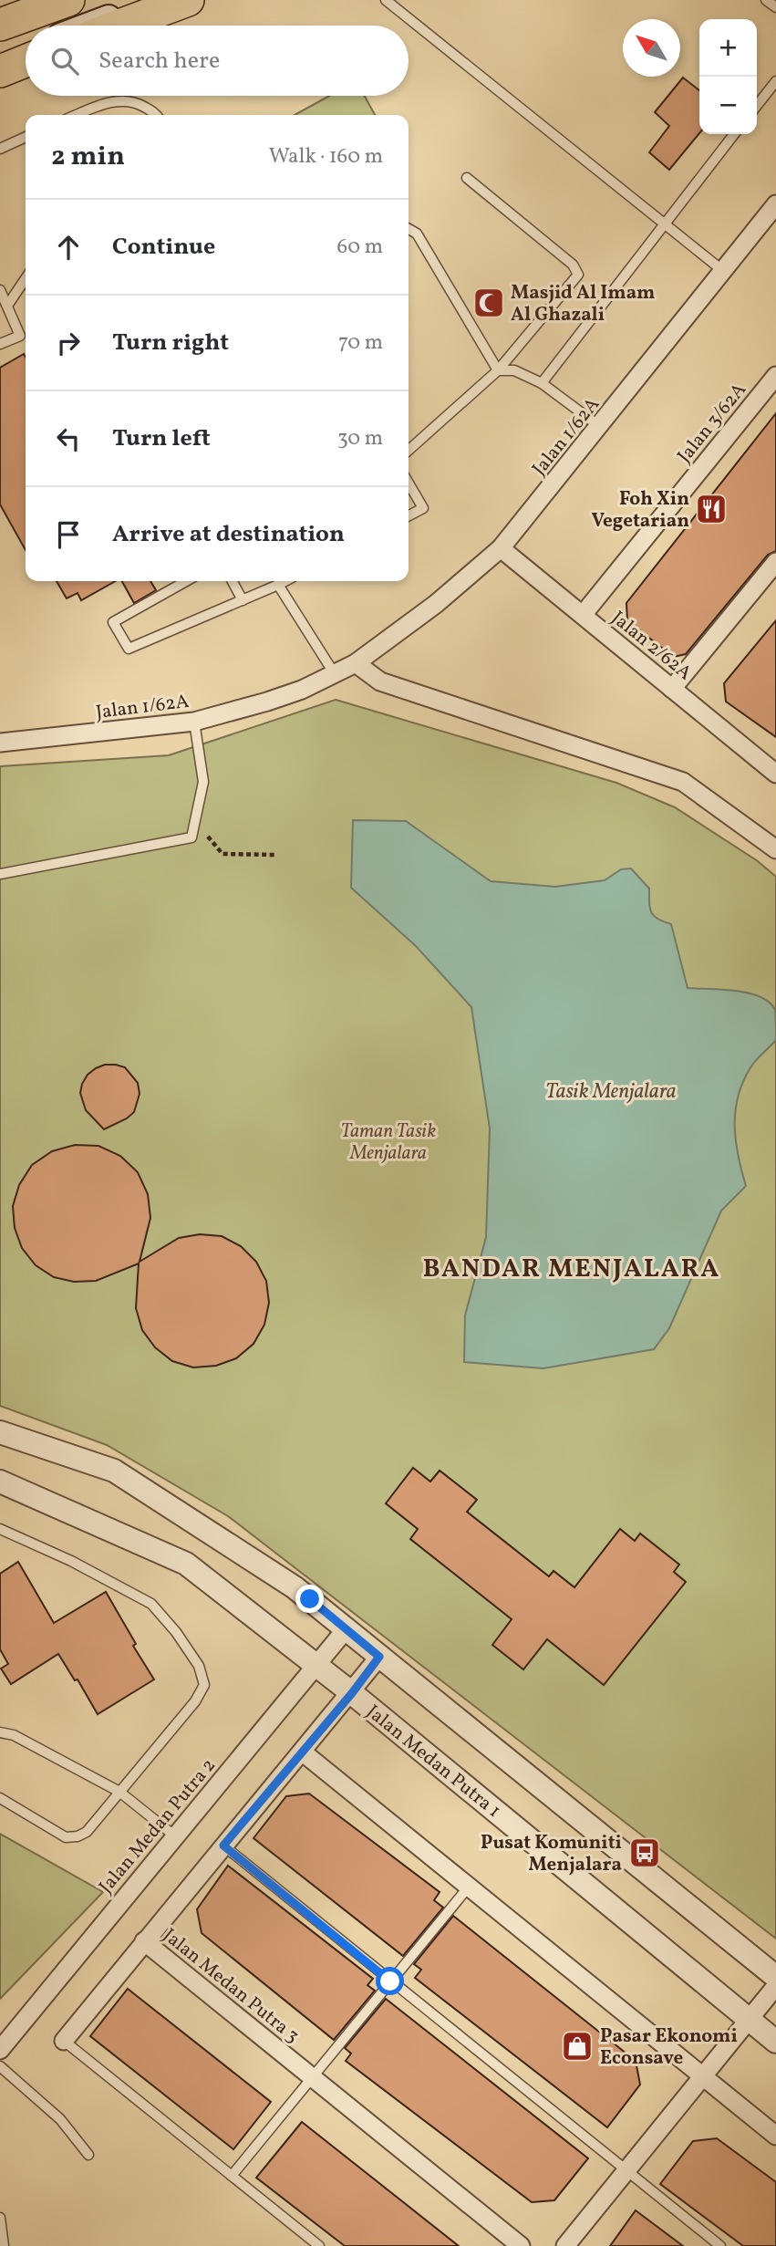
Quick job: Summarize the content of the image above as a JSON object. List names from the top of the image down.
{
  "streets": {
    "street": [
      "Jalan 3/62A",
      "Jalan 1/62A",
      "Jalan 2/62A",
      "Jalan Medan Putra 1",
      "Jalan Medan Putra 2",
      "Jalan Medan Putra 3"
    ]
  },
  "crossings": [
    ["Jalan 3/62A", "Jalan 2/62A"],
    ["Jalan 1/62A", "Jalan 2/62A"],
    ["Jalan Medan Putra 1", "Jalan Medan Putra 2"],
    ["Jalan Medan Putra 1", "Jalan Medan Putra 3"]
  ],
  "districts": ["BANDAR MENJALARA"],
  "water": ["Tasik Menjalara"],
  "parks": ["Taman Tasik Menjalara"],
  "places": {
    "mosque": ["Masjid Al Imam Al Ghazali"],
    "restaurant": ["Foh Xin Vegetarian"],
    "bus stop": ["Pusat Komuniti Menjalara"],
    "shop": ["Pasar Ekonomi Econsave"]
  },
  "north": "top left",
  "page": {
    "map_buttons": ["+", "−"],
    "search": "Search here",
    "heading": ["2 min", "Walk · 160 m"],
    "list": [
      ["Continue", "60 m"],
      ["Turn right", "70 m"],
      ["Turn left", "30 m"],
      "Arrive at destination"
    ]
  }
}
